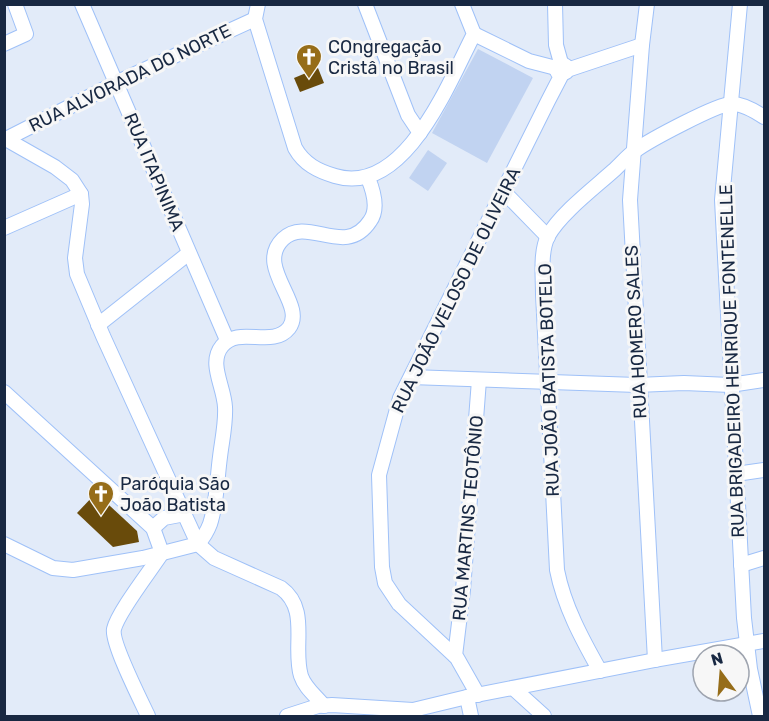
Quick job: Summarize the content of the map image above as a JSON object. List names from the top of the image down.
{
  "streets": {
    "street": [
      "RUA ALVORADA DO NORTE",
      "RUA ITAPINIMA",
      "RUA JOÃO VELOSO DE OLIVEIRA",
      "RUA HOMERO SALES",
      "RUA BRIGADEIRO HENRIQUE FONTENELLE",
      "RUA JOÃO BATISTA BOTELO",
      "RUA MARTINS TEOTÔNIO"
    ]
  },
  "crossings": [
    ["RUA ALVORADA DO NORTE", "RUA ITAPINIMA"],
    ["RUA JOÃO VELOSO DE OLIVEIRA", "RUA MARTINS TEOTÔNIO"],
    ["RUA HOMERO SALES", "RUA JOÃO BATISTA BOTELO"],
    ["RUA BRIGADEIRO HENRIQUE FONTENELLE", "RUA JOÃO BATISTA BOTELO"]
  ],
  "places": {
    "church": ["COngregação Cristâ no Brasil", "Paróquia São João Batista"]
  },
  "north": "top"
}
